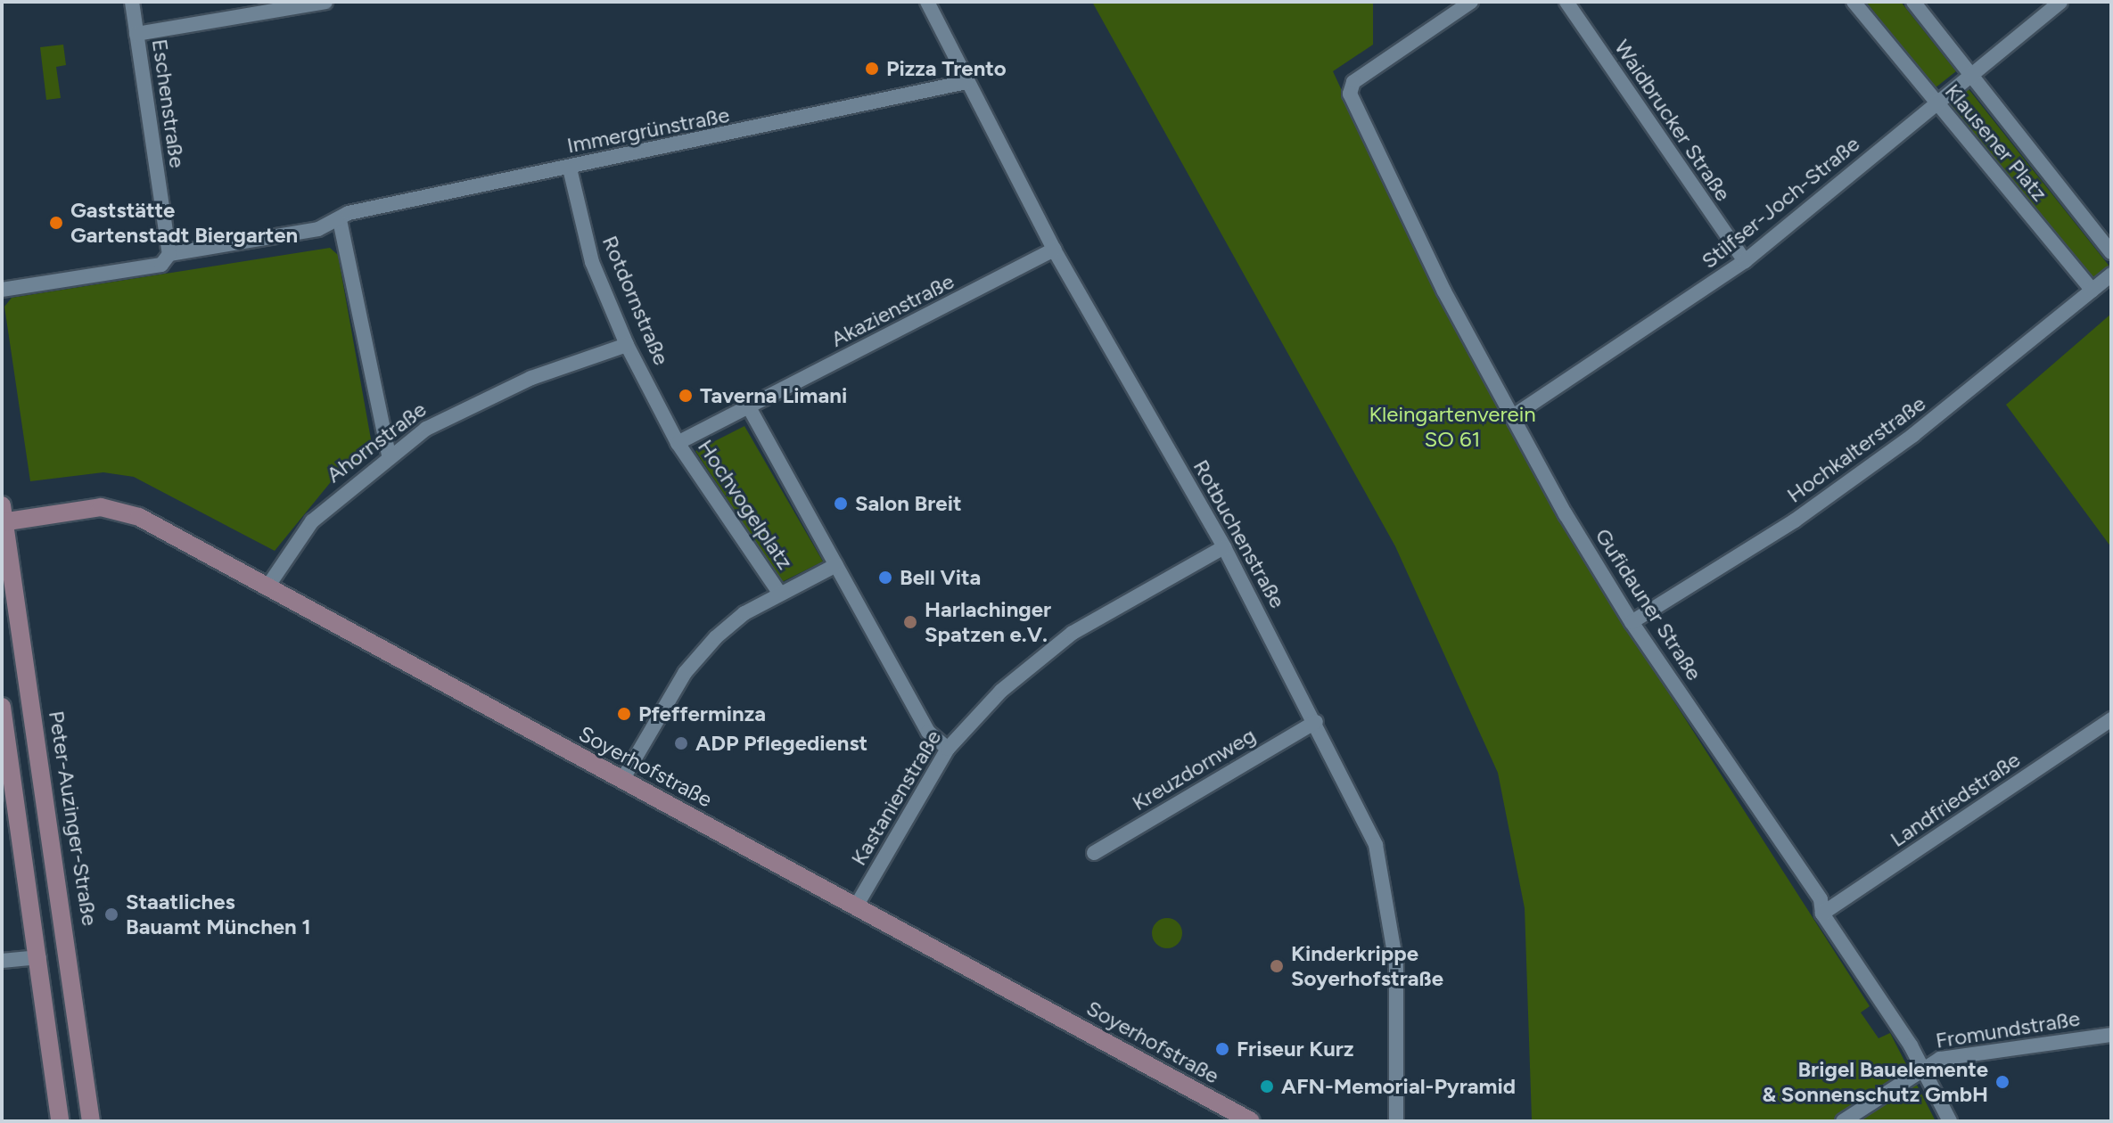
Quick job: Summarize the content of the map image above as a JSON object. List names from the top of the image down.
{
  "streets": {
    "main road": ["Soyerhofstraße", "Peter-Auzinger-Straße"],
    "street": [
      "Eschenstraße",
      "Waidbrucker Straße",
      "Immergrünstraße",
      "Klausener Platz",
      "Stilfser-Joch-Straße",
      "Rotdornstraße",
      "Akazienstraße",
      "Ahornstraße",
      "Hochkalterstraße",
      "Hochvogelplatz",
      "Rotbuchenstraße",
      "Gufidauner Straße",
      "Kreuzdornweg",
      "Kastanienstraße",
      "Landfriedstraße",
      "Fromundstraße"
    ]
  },
  "crossings": [
    ["Eschenstraße", "Immergrünstraße"],
    ["Waidbrucker Straße", "Stilfser-Joch-Straße"],
    ["Immergrünstraße", "Rotdornstraße"],
    ["Immergrünstraße", "Rotbuchenstraße"],
    ["Klausener Platz", "Stilfser-Joch-Straße"],
    ["Klausener Platz", "Hochkalterstraße"],
    ["Stilfser-Joch-Straße", "Gufidauner Straße"],
    ["Rotdornstraße", "Ahornstraße"],
    ["Rotdornstraße", "Hochvogelplatz"],
    ["Akazienstraße", "Hochvogelplatz"],
    ["Akazienstraße", "Rotbuchenstraße"],
    ["Ahornstraße", "Soyerhofstraße"],
    ["Hochkalterstraße", "Gufidauner Straße"],
    ["Hochvogelplatz", "Kastanienstraße"],
    ["Rotbuchenstraße", "Kreuzdornweg"],
    ["Rotbuchenstraße", "Kastanienstraße"],
    ["Gufidauner Straße", "Landfriedstraße"],
    ["Gufidauner Straße", "Fromundstraße"],
    ["Soyerhofstraße", "Kastanienstraße"],
    ["Soyerhofstraße", "Peter-Auzinger-Straße"]
  ],
  "parks": ["Kleingartenverein SO 61"],
  "places": [
    "Pizza Trento",
    "Gaststätte Gartenstadt Biergarten",
    "Taverna Limani",
    "Salon Breit",
    "Bell Vita",
    "Harlachinger Spatzen e.V.",
    "Pfefferminza",
    "ADP Pflegedienst",
    "Staatliches Bauamt München 1",
    "Kinderkrippe Soyerhofstraße",
    "Friseur Kurz",
    "Brigel Bauelemente & Sonnenschutz GmbH",
    "AFN-Memorial-Pyramid"
  ]
}
